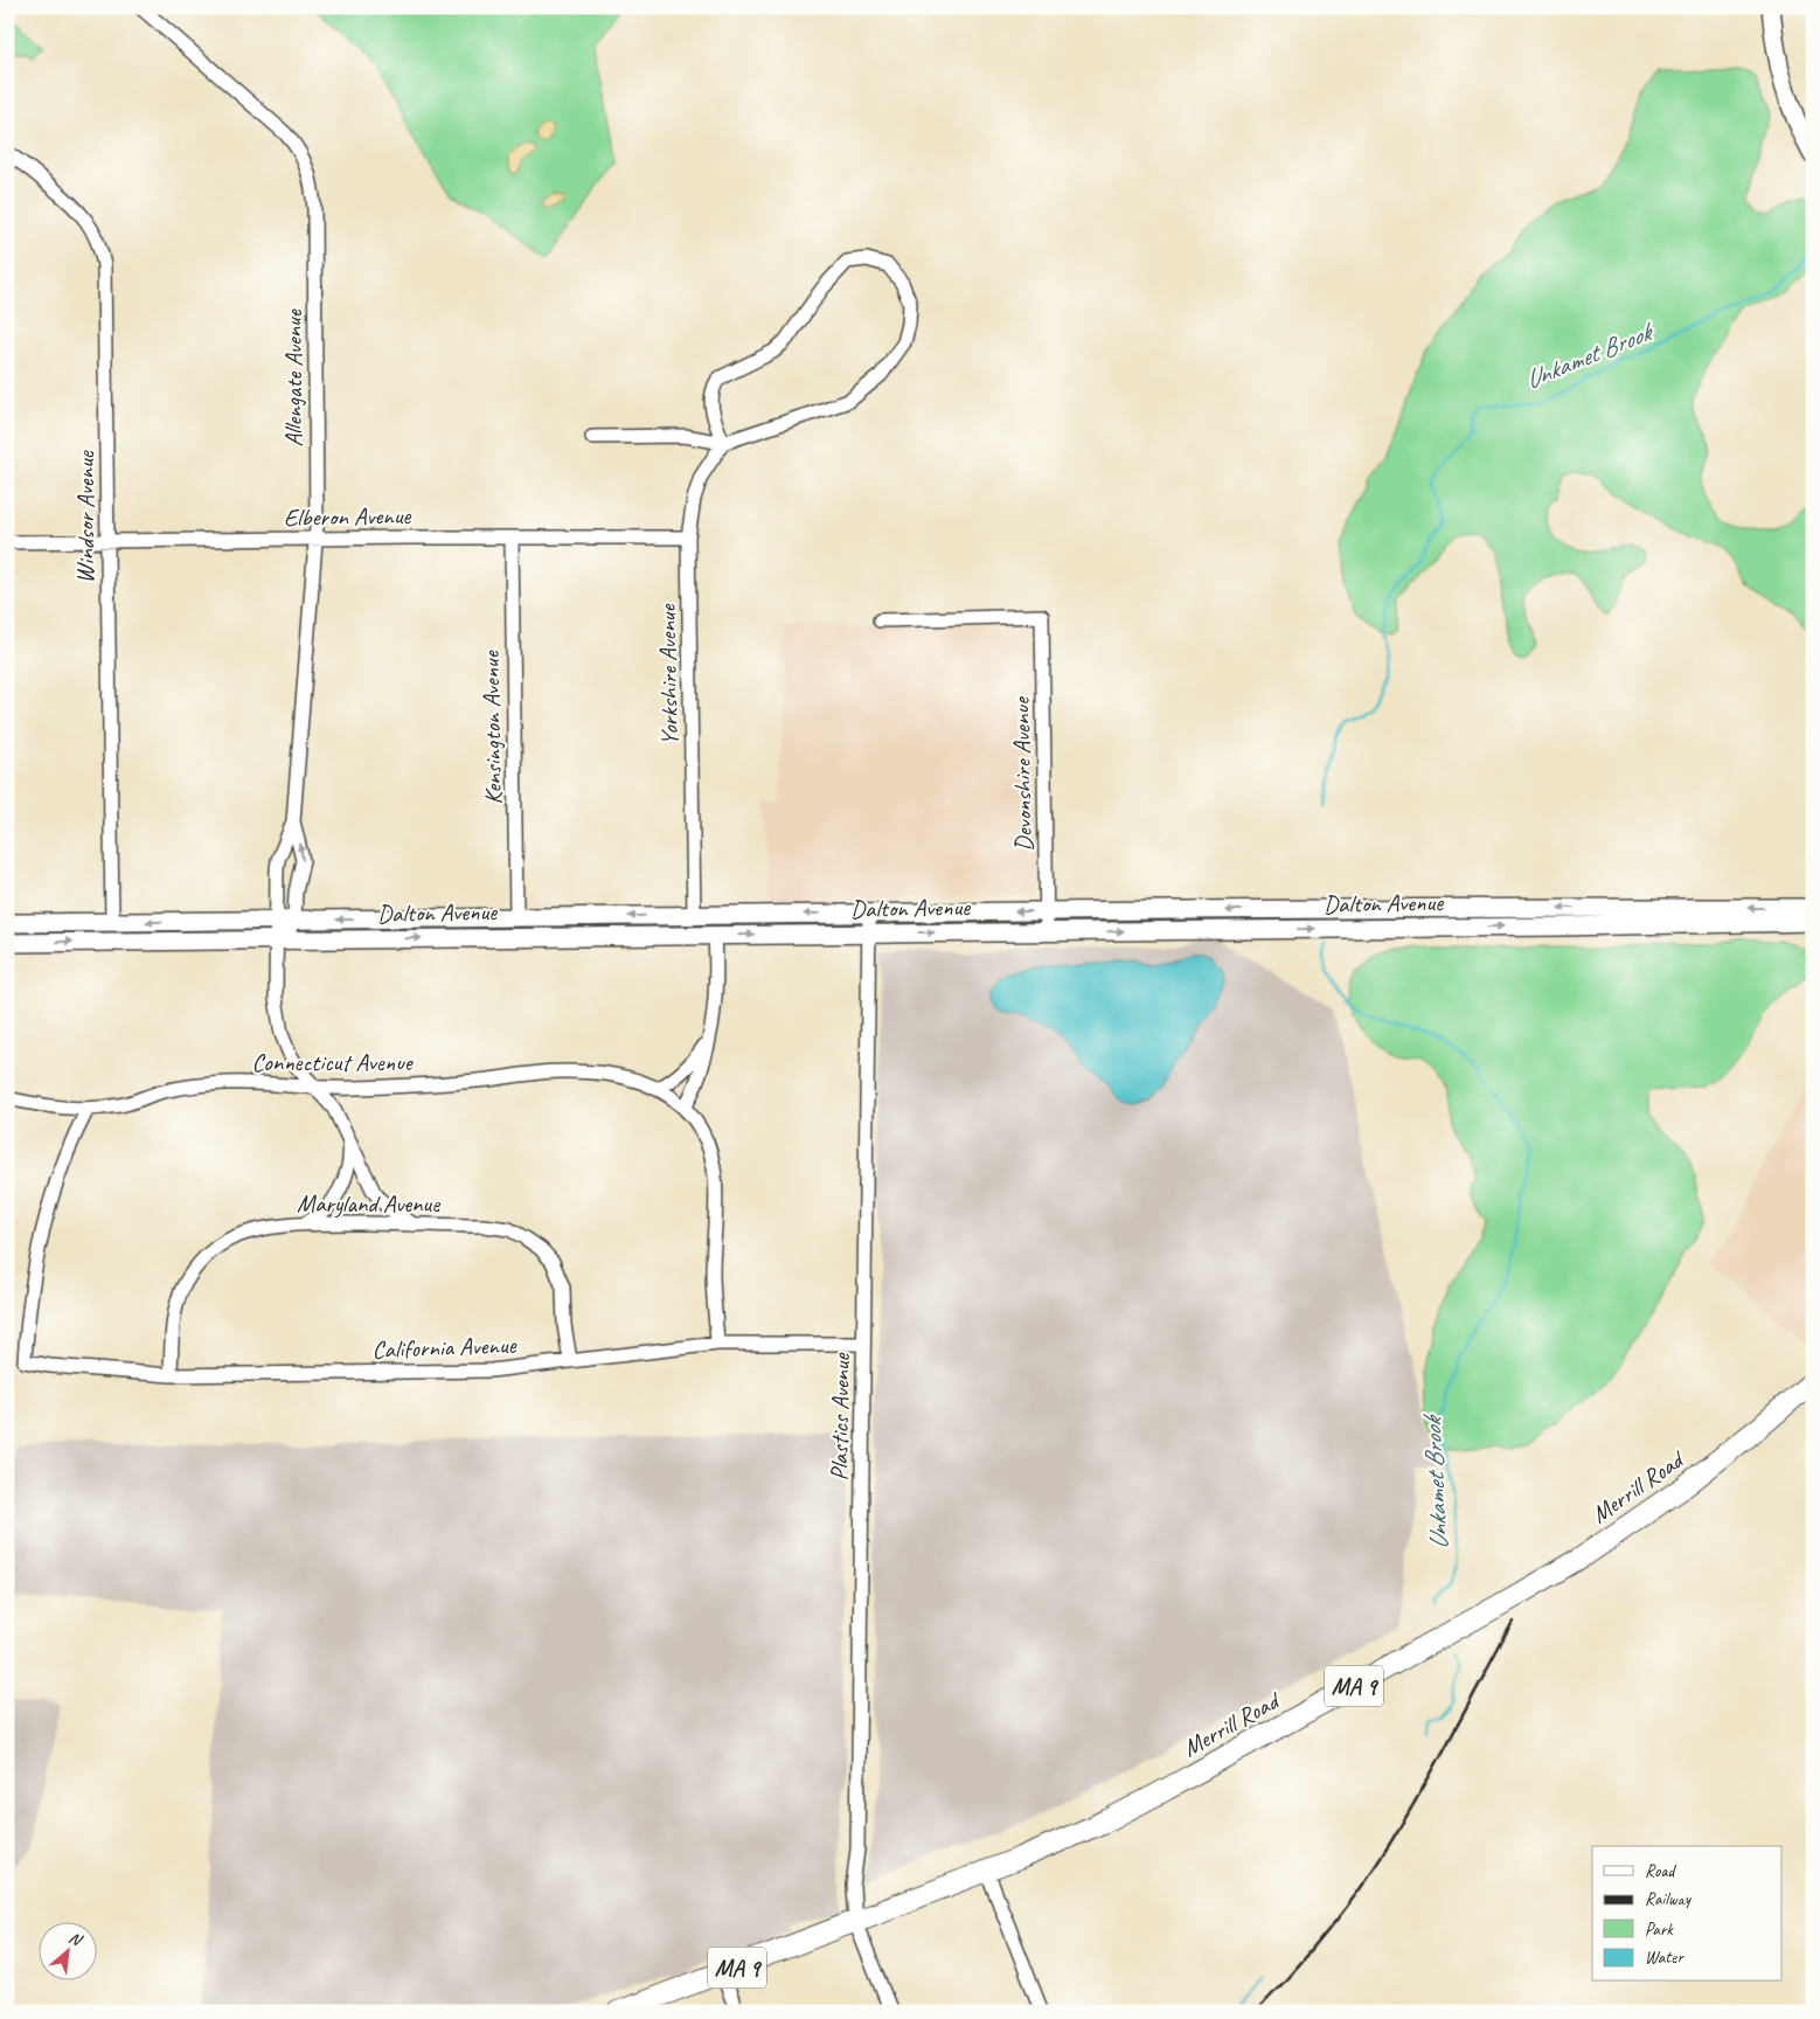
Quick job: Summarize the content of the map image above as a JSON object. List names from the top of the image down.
{
  "streets": {
    "highway": ["Merrill Road", "MA 9"],
    "main road": ["Dalton Avenue"],
    "street": [
      "Allengate Avenue",
      "Elberon Avenue",
      "Windsor Avenue",
      "Yorkshire Avenue",
      "Kensington Avenue",
      "Devonshire Avenue",
      "Connecticut Avenue",
      "Maryland Avenue",
      "California Avenue",
      "Plastics Avenue"
    ]
  },
  "crossings": [
    ["Allengate Avenue", "Elberon Avenue"],
    ["Allengate Avenue", "Dalton Avenue"],
    ["Allengate Avenue", "Connecticut Avenue"],
    ["Allengate Avenue", "Maryland Avenue"],
    ["Elberon Avenue", "Windsor Avenue"],
    ["Elberon Avenue", "Yorkshire Avenue"],
    ["Elberon Avenue", "Kensington Avenue"],
    ["Windsor Avenue", "Dalton Avenue"],
    ["Yorkshire Avenue", "Dalton Avenue"],
    ["Kensington Avenue", "Dalton Avenue"],
    ["Devonshire Avenue", "Dalton Avenue"],
    ["Dalton Avenue", "Plastics Avenue"],
    ["Connecticut Avenue", "California Avenue"],
    ["Maryland Avenue", "California Avenue"],
    ["California Avenue", "Plastics Avenue"],
    ["Plastics Avenue", "Merrill Road"]
  ],
  "water": ["Unkamet Brook"],
  "legend": [
    "Road",
    "Railway",
    "Park",
    "Water"
  ],
  "north": "top right"
}
